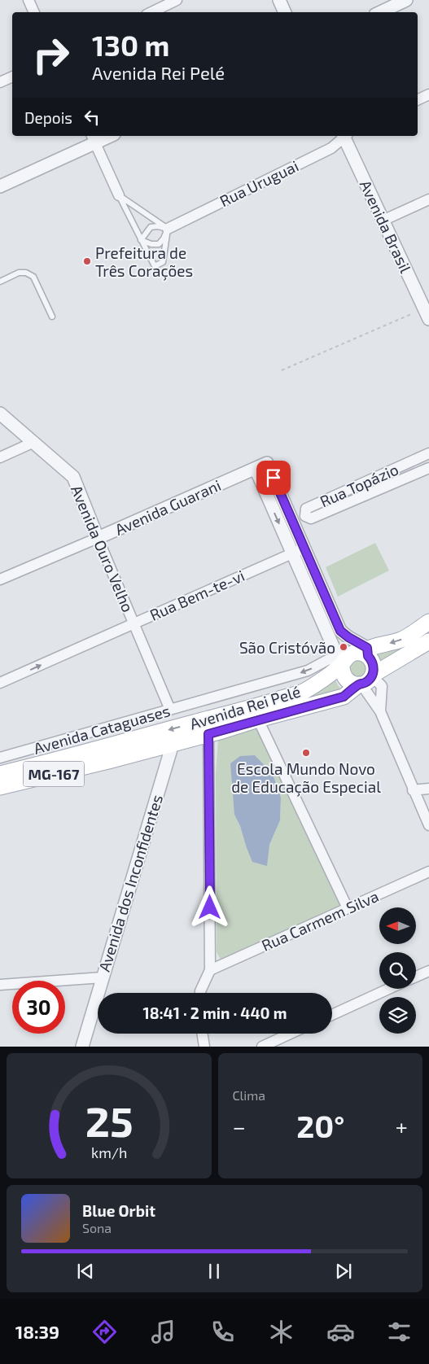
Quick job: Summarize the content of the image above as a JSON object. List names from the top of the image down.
{
  "streets": {
    "main road": ["Avenida Rei Pelé", "MG-167"],
    "street": [
      "Rua Uruguai",
      "Avenida Brasil",
      "Rua Topázio",
      "Avenida Guarani",
      "Avenida Ouro Velho",
      "Rua Bem-te-vi",
      "Avenida Cataguases",
      "Avenida dos Inconfidentes",
      "Rua Carmem Silva"
    ]
  },
  "crossings": [
    ["Avenida Guarani", "Avenida Ouro Velho"],
    ["Avenida Guarani", "Rua Bem-te-vi"],
    ["Avenida Ouro Velho", "Rua Bem-te-vi"],
    ["Avenida Ouro Velho", "Avenida Cataguases"],
    ["Avenida Rei Pelé", "Avenida Cataguases"],
    ["Avenida Rei Pelé", "Avenida dos Inconfidentes"]
  ],
  "one_way": ["Rua Bem-te-vi", "Avenida Cataguases"],
  "places": ["Prefeitura de Três Corações", "São Cristóvão", "Escola Mundo Novo de Educação Especial"],
  "north": "left",
  "page": {
    "turn": ["130 m", "Avenida Rei Pelé"],
    "then": "Depois",
    "limit": "30",
    "trip": "18:41 · 2 min · 440 m",
    "tile": "Clima",
    "heat": ["−", "20°", "+"],
    "song": ["Blue Orbit", "Sona"],
    "tabs": "18:39",
    "gauge": ["25", "km/h"]
  }
}
